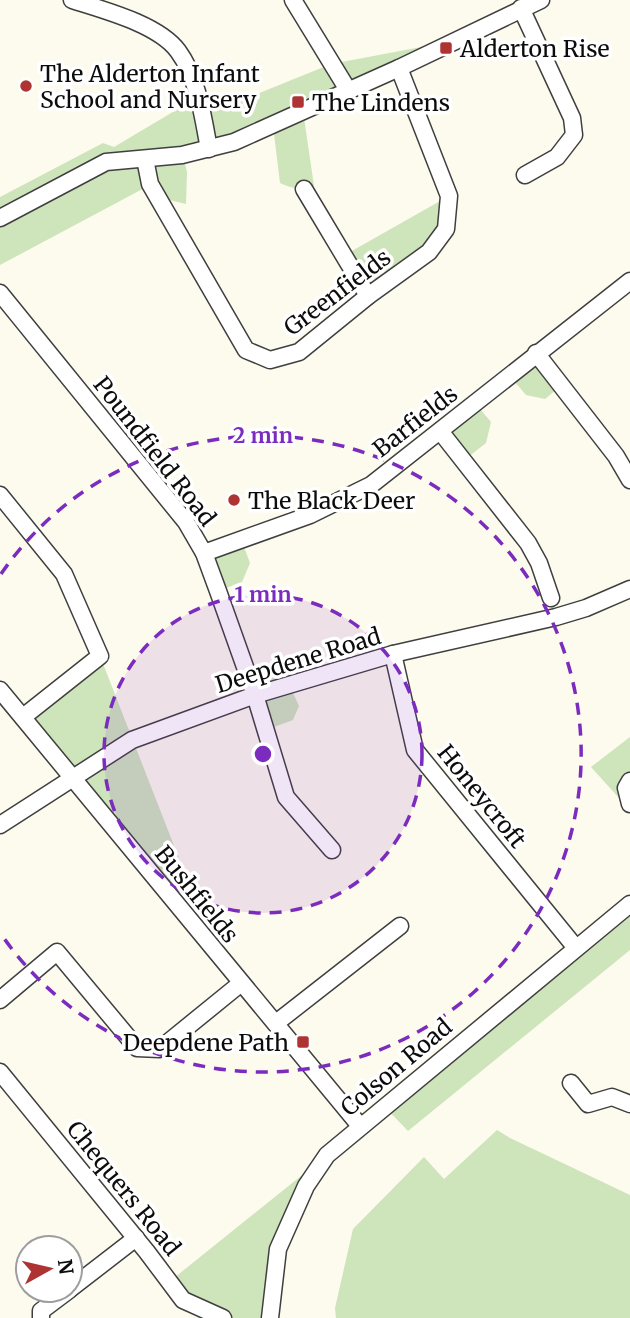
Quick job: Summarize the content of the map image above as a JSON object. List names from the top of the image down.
{
  "streets": {
    "street": [
      "Greenfields",
      "Barfields",
      "Poundfield Road",
      "Deepdene Road",
      "Honeycroft",
      "Bushfields",
      "Colson Road",
      "Chequers Road"
    ]
  },
  "crossings": [
    ["Barfields", "Poundfield Road"],
    ["Poundfield Road", "Deepdene Road"],
    ["Deepdene Road", "Honeycroft"],
    ["Deepdene Road", "Bushfields"],
    ["Honeycroft", "Colson Road"],
    ["Bushfields", "Colson Road"]
  ],
  "places": {
    "transit": ["Alderton Rise", "The Lindens", "Deepdene Path"],
    "other": ["The Alderton Infant School and Nursery", "The Black Deer"]
  },
  "north": "right",
  "rings": ["2 min", "1 min"]
}
